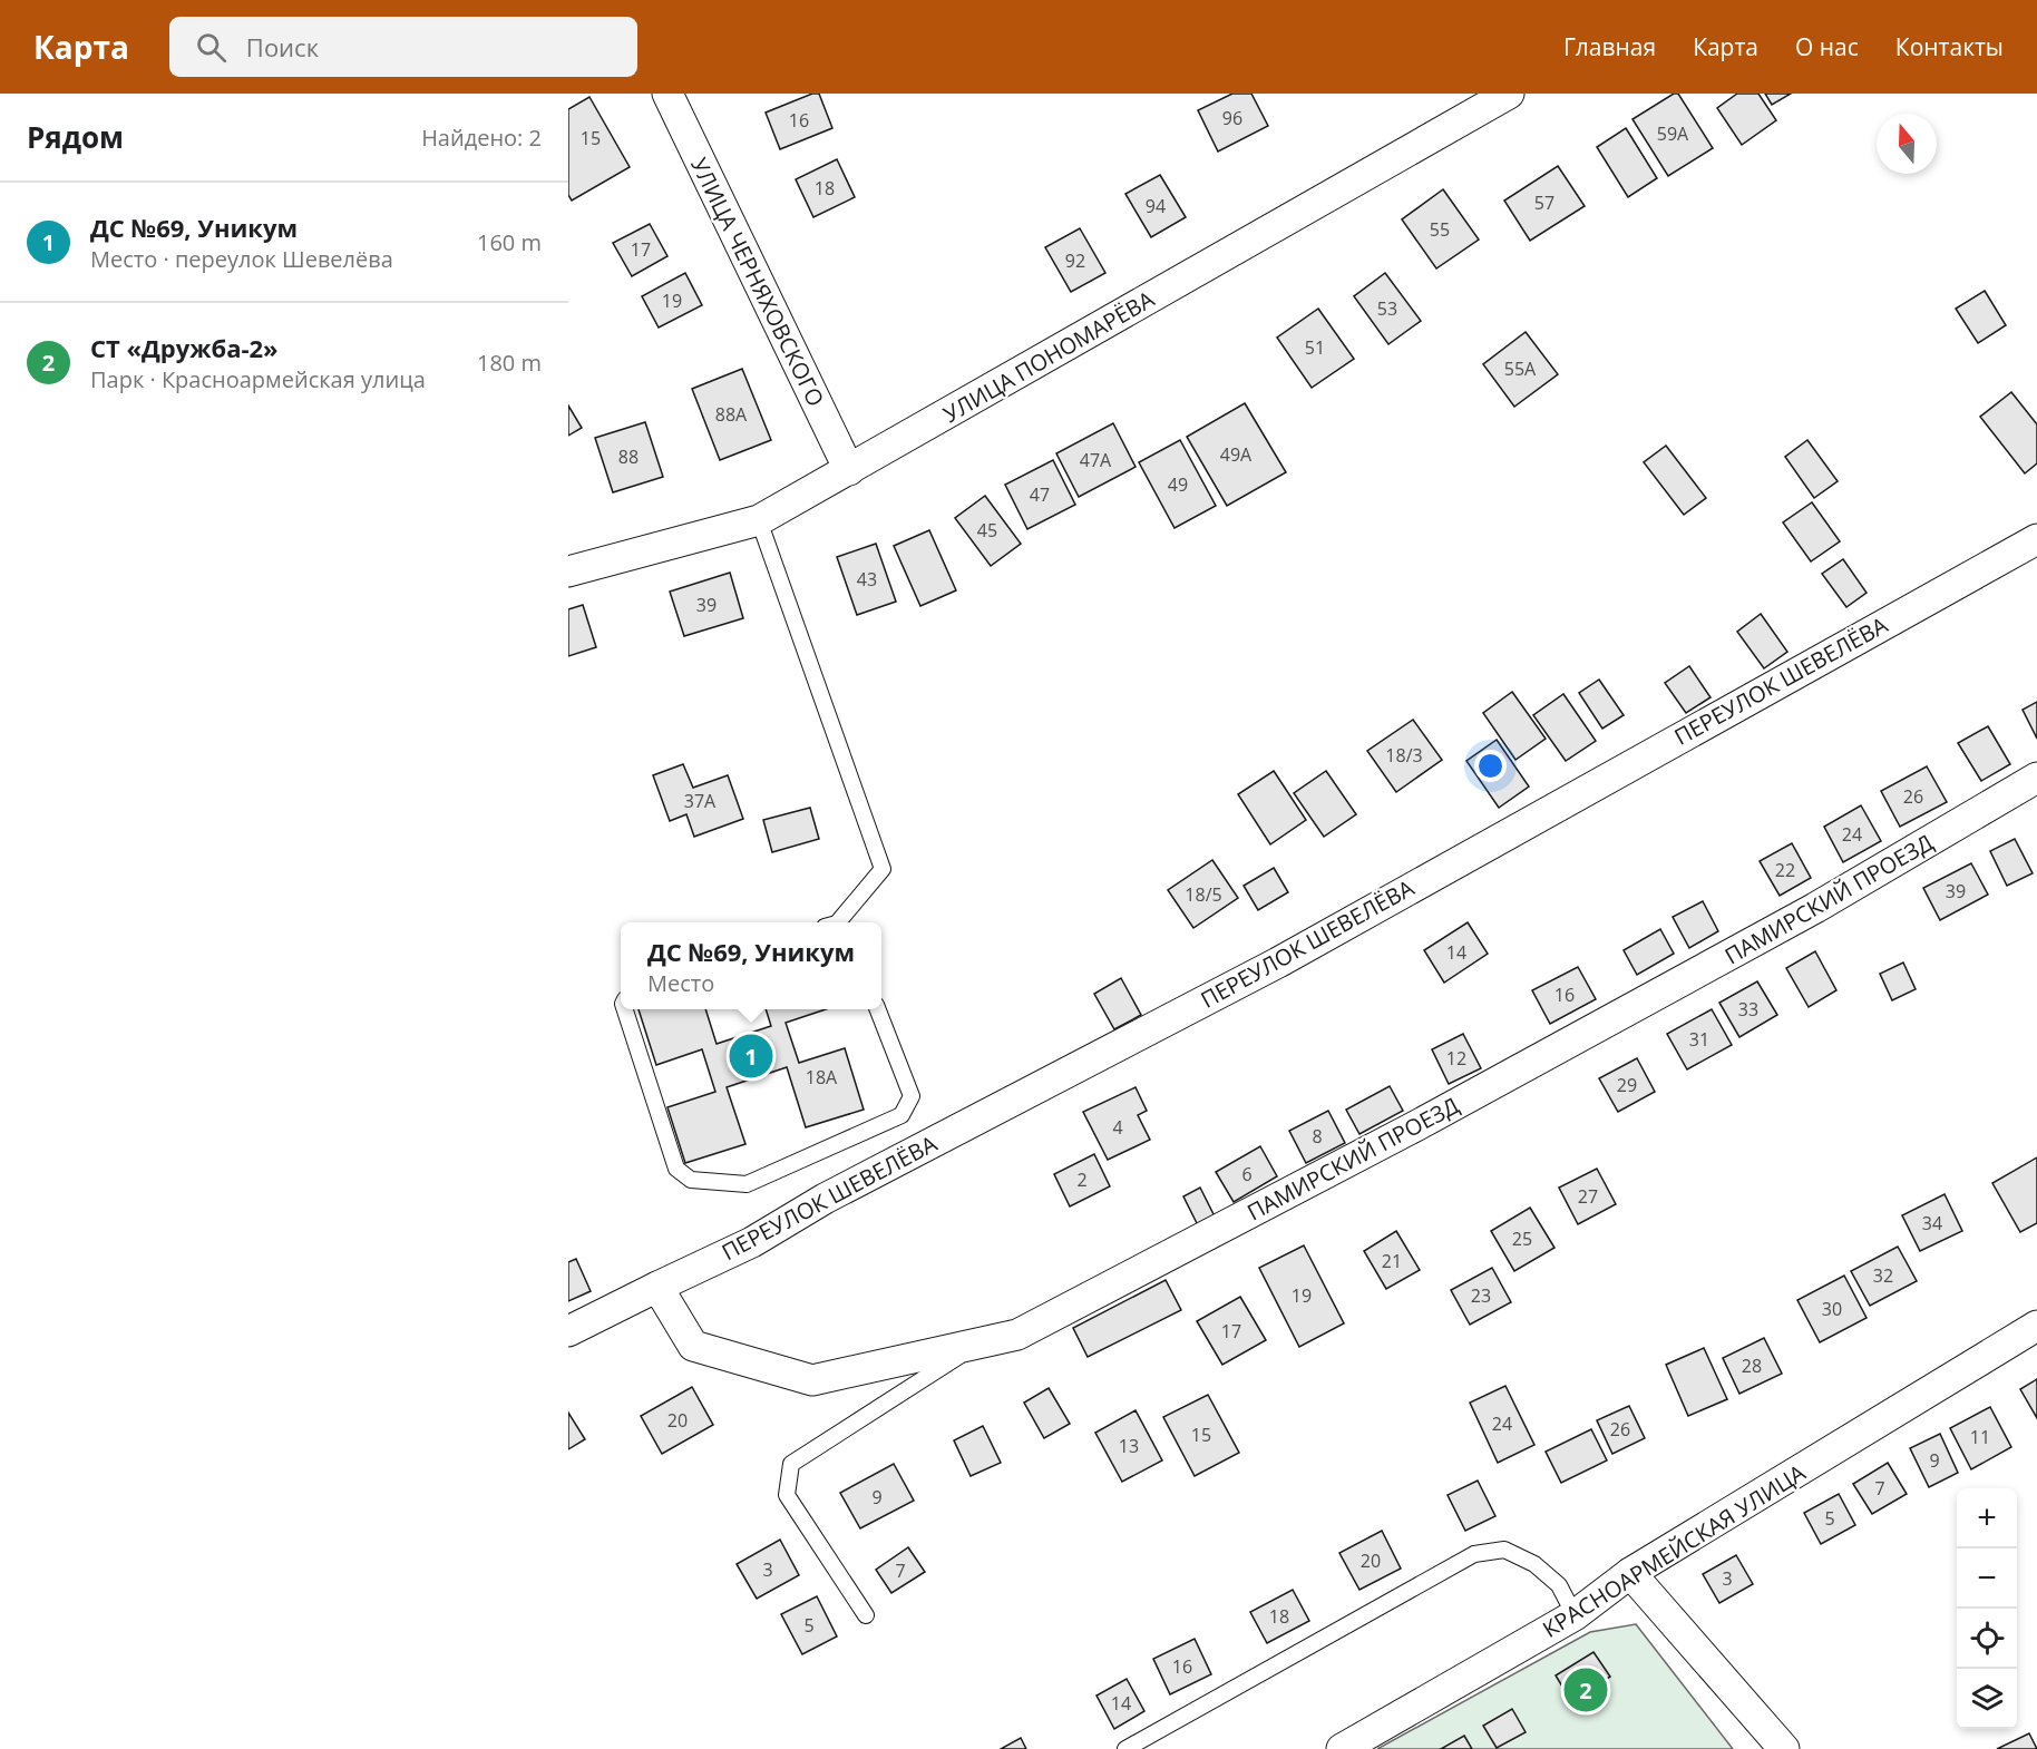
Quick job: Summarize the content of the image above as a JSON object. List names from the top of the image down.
{
  "streets": {
    "street": [
      "УЛИЦА ЧЕРНЯХОВСКОГО",
      "УЛИЦА ПОНОМАРЁВА",
      "ПЕРЕУЛОК ШЕВЕЛЁВА",
      "ПАМИРСКИЙ ПРОЕЗД",
      "КРАСНОАРМЕЙСКАЯ УЛИЦА"
    ]
  },
  "crossings": [
    ["УЛИЦА ЧЕРНЯХОВСКОГО", "УЛИЦА ПОНОМАРЁВА"],
    ["ПЕРЕУЛОК ШЕВЕЛЁВА", "ПАМИРСКИЙ ПРОЕЗД"]
  ],
  "house_numbers": [
    "96",
    "16",
    "59А",
    "15",
    "18",
    "57",
    "94",
    "55",
    "17",
    "92",
    "19",
    "53",
    "51",
    "55А",
    "88А",
    "49А",
    "88",
    "47А",
    "49",
    "47",
    "45",
    "43",
    "39",
    "18/3",
    "26",
    "37А",
    "24",
    "22",
    "39",
    "18/5",
    "14",
    "16",
    "33",
    "31",
    "12",
    "18А",
    "29",
    "4",
    "8",
    "6",
    "2",
    "27",
    "34",
    "25",
    "21",
    "32",
    "19",
    "23",
    "30",
    "17",
    "28",
    "20",
    "24",
    "26",
    "15",
    "11",
    "13",
    "9",
    "7",
    "9",
    "5",
    "20",
    "3",
    "7",
    "3",
    "18",
    "5",
    "16",
    "14"
  ],
  "north": "top",
  "page": {
    "header": "Карта",
    "search": "Поиск",
    "nav": [
      "Главная",
      "Карта",
      "О нас",
      "Контакты"
    ],
    "heading": ["Рядом", "Найдено: 2"],
    "list": [
      {
        "mark": "1",
        "name": "ДС №69, Уникум",
        "note": "Место · переулок Шевелёва",
        "value": "160 m"
      },
      {
        "mark": "2",
        "name": "СТ «Дружба-2»",
        "note": "Парк · Красноармейская улица",
        "value": "180 m"
      }
    ],
    "popup": ["ДС №69, Уникум", "Место"],
    "pins": ["1", "2"],
    "map_buttons": ["+", "−"]
  }
}
